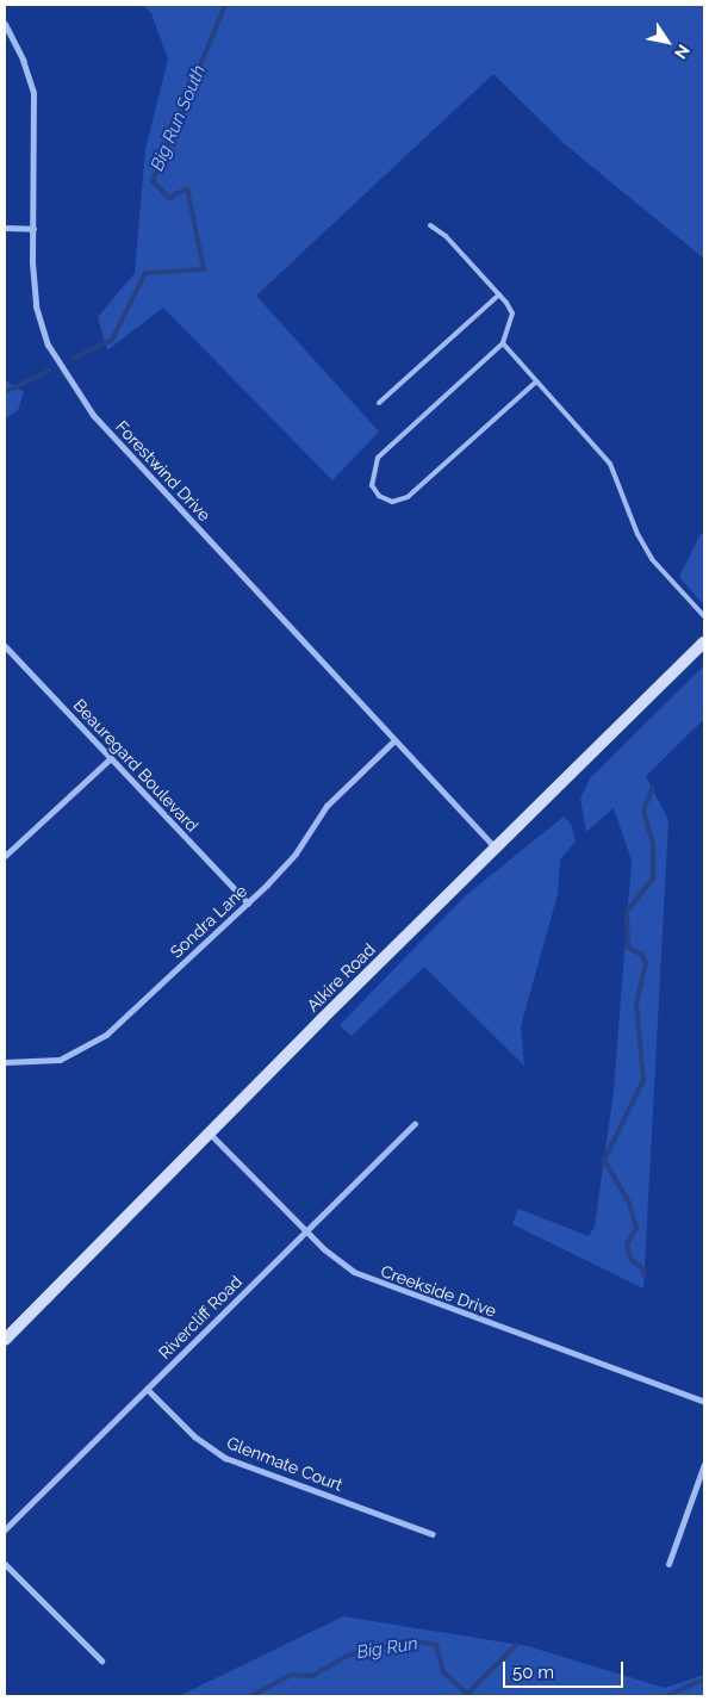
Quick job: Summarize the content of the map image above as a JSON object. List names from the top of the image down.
{
  "streets": {
    "main road": ["Alkire Road"],
    "street": [
      "Forestwind Drive",
      "Beauregard Boulevard",
      "Sondra Lane",
      "Creekside Drive",
      "Rivercliff Road",
      "Glenmate Court"
    ]
  },
  "crossings": [
    ["Forestwind Drive", "Sondra Lane"],
    ["Forestwind Drive", "Alkire Road"],
    ["Beauregard Boulevard", "Sondra Lane"],
    ["Alkire Road", "Creekside Drive"],
    ["Creekside Drive", "Rivercliff Road"],
    ["Rivercliff Road", "Glenmate Court"]
  ],
  "water": ["Big Run South", "Big Run"],
  "scale_bar": "50 m",
  "north": "bottom right"
}
